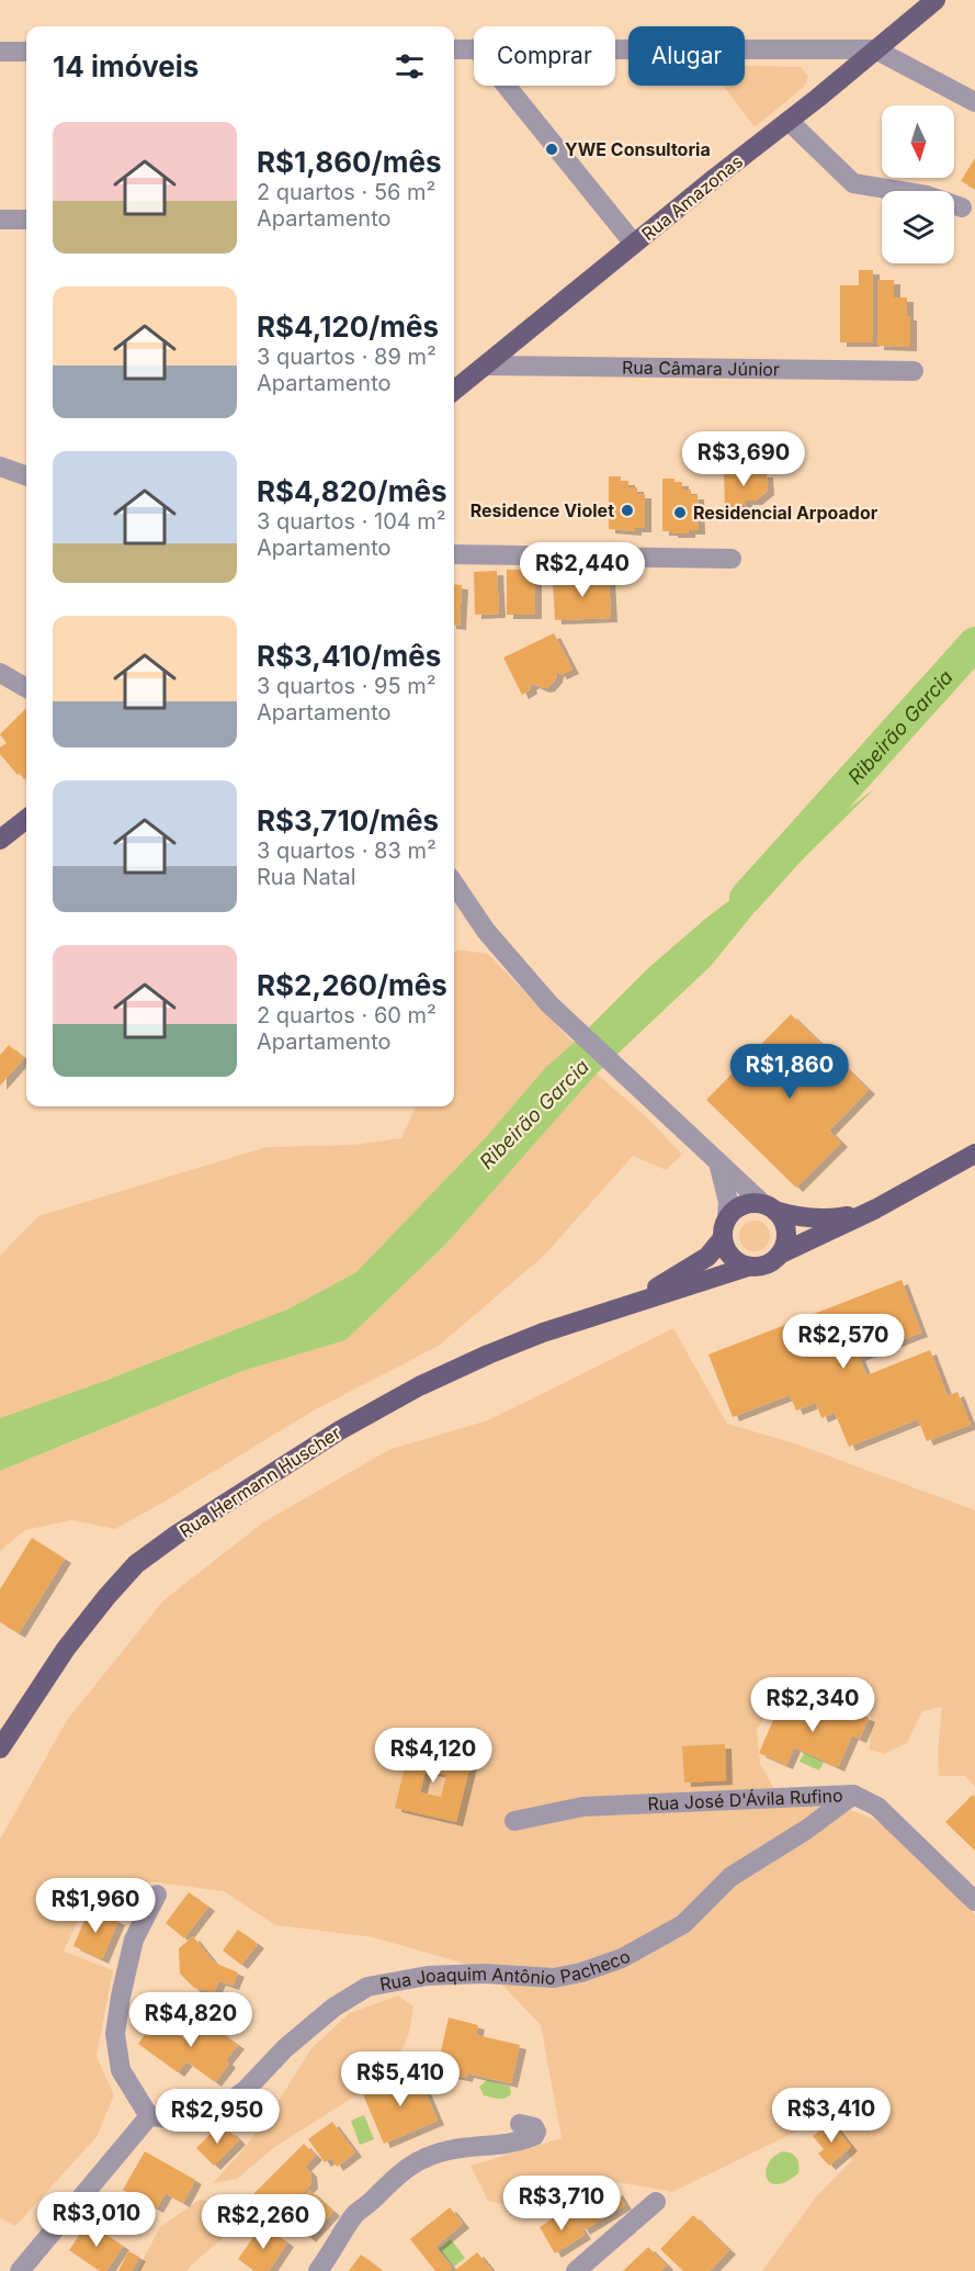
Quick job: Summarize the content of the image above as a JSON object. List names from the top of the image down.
{
  "streets": {
    "main road": ["Rua Amazonas", "Rua Hermann Huscher"],
    "street": ["Rua Câmara Júnior", "Rua José D'Ávila Rufino", "Rua Joaquim Antônio Pacheco"]
  },
  "crossings": [
    ["Rua Amazonas", "Rua Câmara Júnior"],
    ["Rua José D'Ávila Rufino", "Rua Joaquim Antônio Pacheco"]
  ],
  "water": ["Ribeirão Garcia"],
  "places": ["YWE Consultoria", "Residence Violet", "Residencial Arpoador"],
  "north": "bottom",
  "page": {
    "chip": ["Comprar", "Alugar"],
    "heading": "14 imóveis",
    "list": [
      {
        "name": "R$1,860/mês",
        "note": "2 quartos · 56 m² · Apartamento"
      },
      {
        "name": "R$4,120/mês",
        "note": "3 quartos · 89 m² · Apartamento"
      },
      {
        "name": "R$4,820/mês",
        "note": "3 quartos · 104 m² · Apartamento"
      },
      {
        "name": "R$3,410/mês",
        "note": "3 quartos · 95 m² · Apartamento"
      },
      {
        "name": "R$3,710/mês",
        "note": "3 quartos · 83 m² · Rua Natal"
      },
      {
        "name": "R$2,260/mês",
        "note": "2 quartos · 60 m² · Apartamento"
      }
    ],
    "price": [
      "R$3,690",
      "R$2,440",
      "R$1,860",
      "R$2,570",
      "R$2,340",
      "R$4,120",
      "R$1,960",
      "R$4,820",
      "R$5,410",
      "R$3,410",
      "R$2,950",
      "R$3,710",
      "R$3,010",
      "R$2,260"
    ]
  }
}
